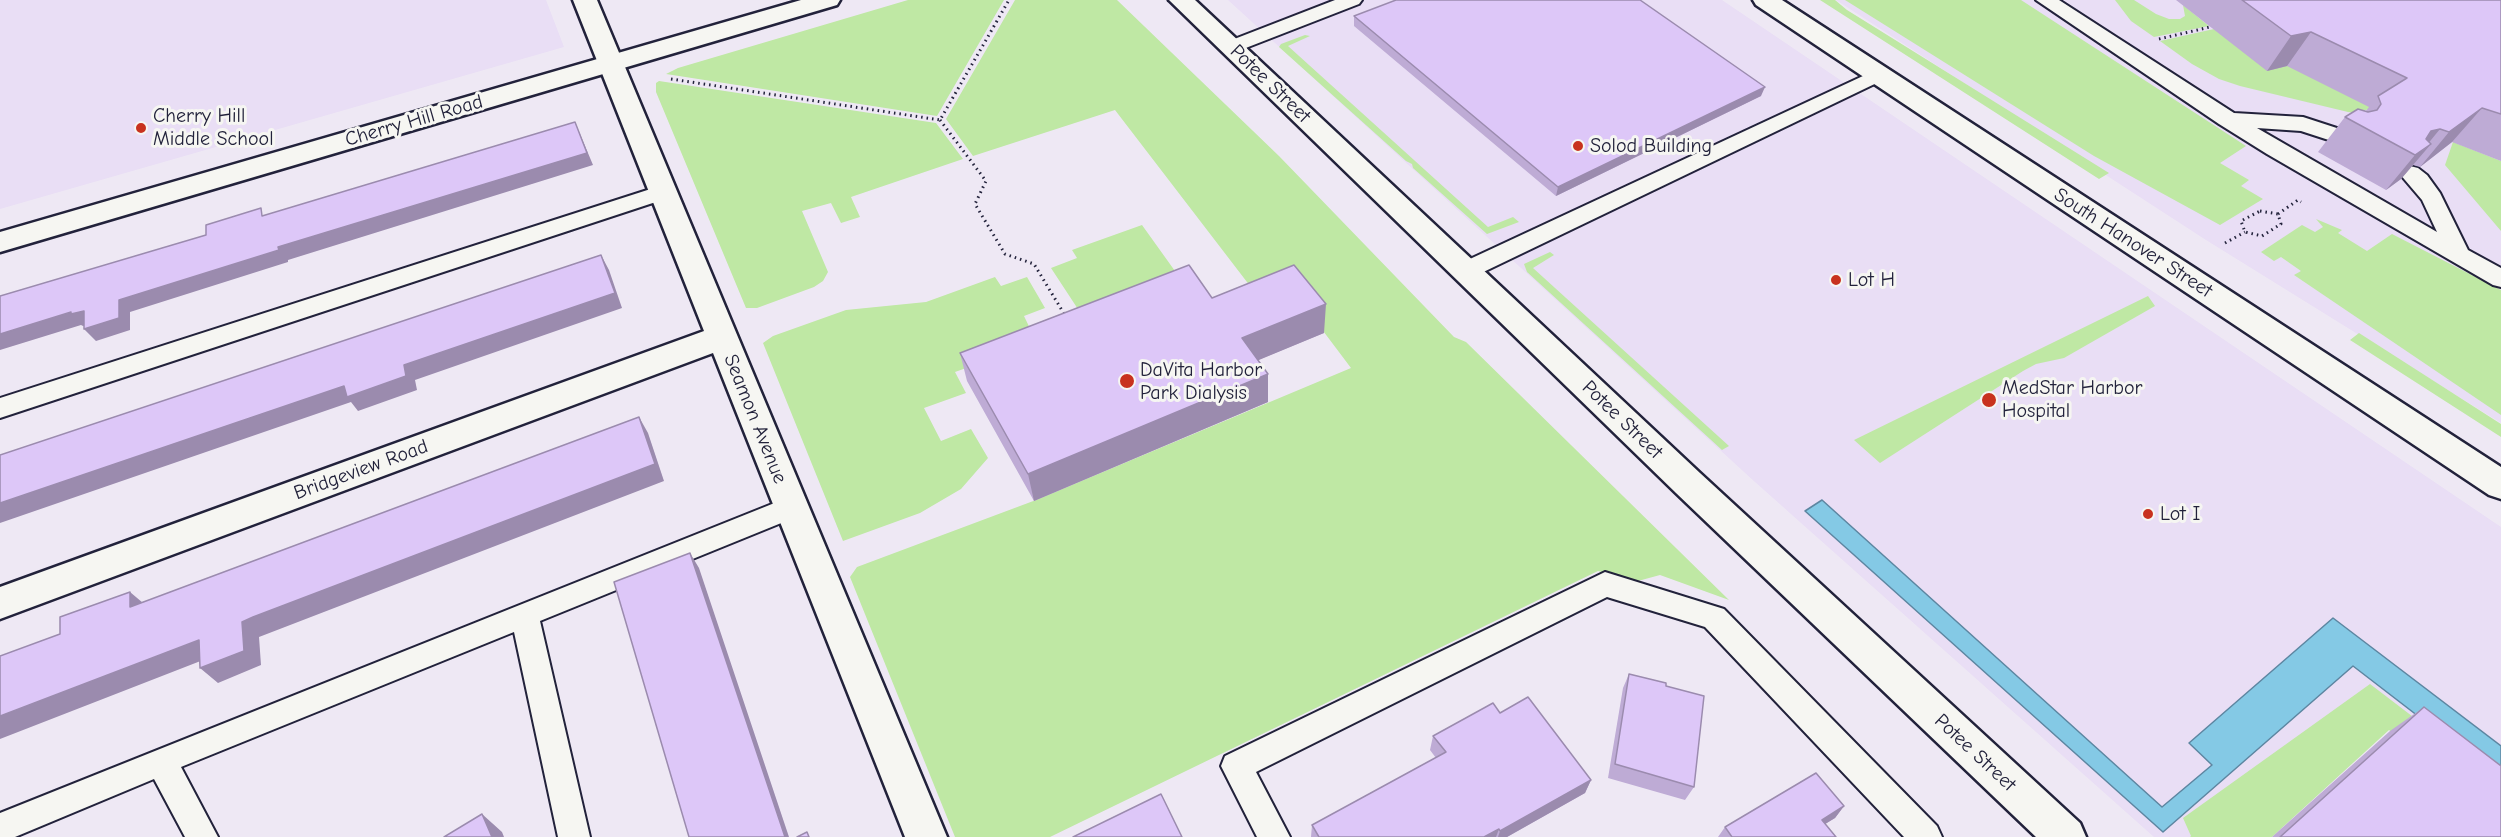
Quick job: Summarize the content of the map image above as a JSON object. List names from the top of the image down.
{
  "streets": {
    "street": [
      "Potee Street",
      "Cherry Hill Road",
      "South Hanover Street",
      "Seamon Avenue",
      "Bridgeview Road"
    ]
  },
  "crossings": [
    ["Cherry Hill Road", "Seamon Avenue"],
    ["Seamon Avenue", "Bridgeview Road"]
  ],
  "places": [
    "Cherry Hill Middle School",
    "Solod Building",
    "Lot H",
    "DaVita Harbor Park Dialysis",
    "MedStar Harbor Hospital",
    "Lot I"
  ]
}
